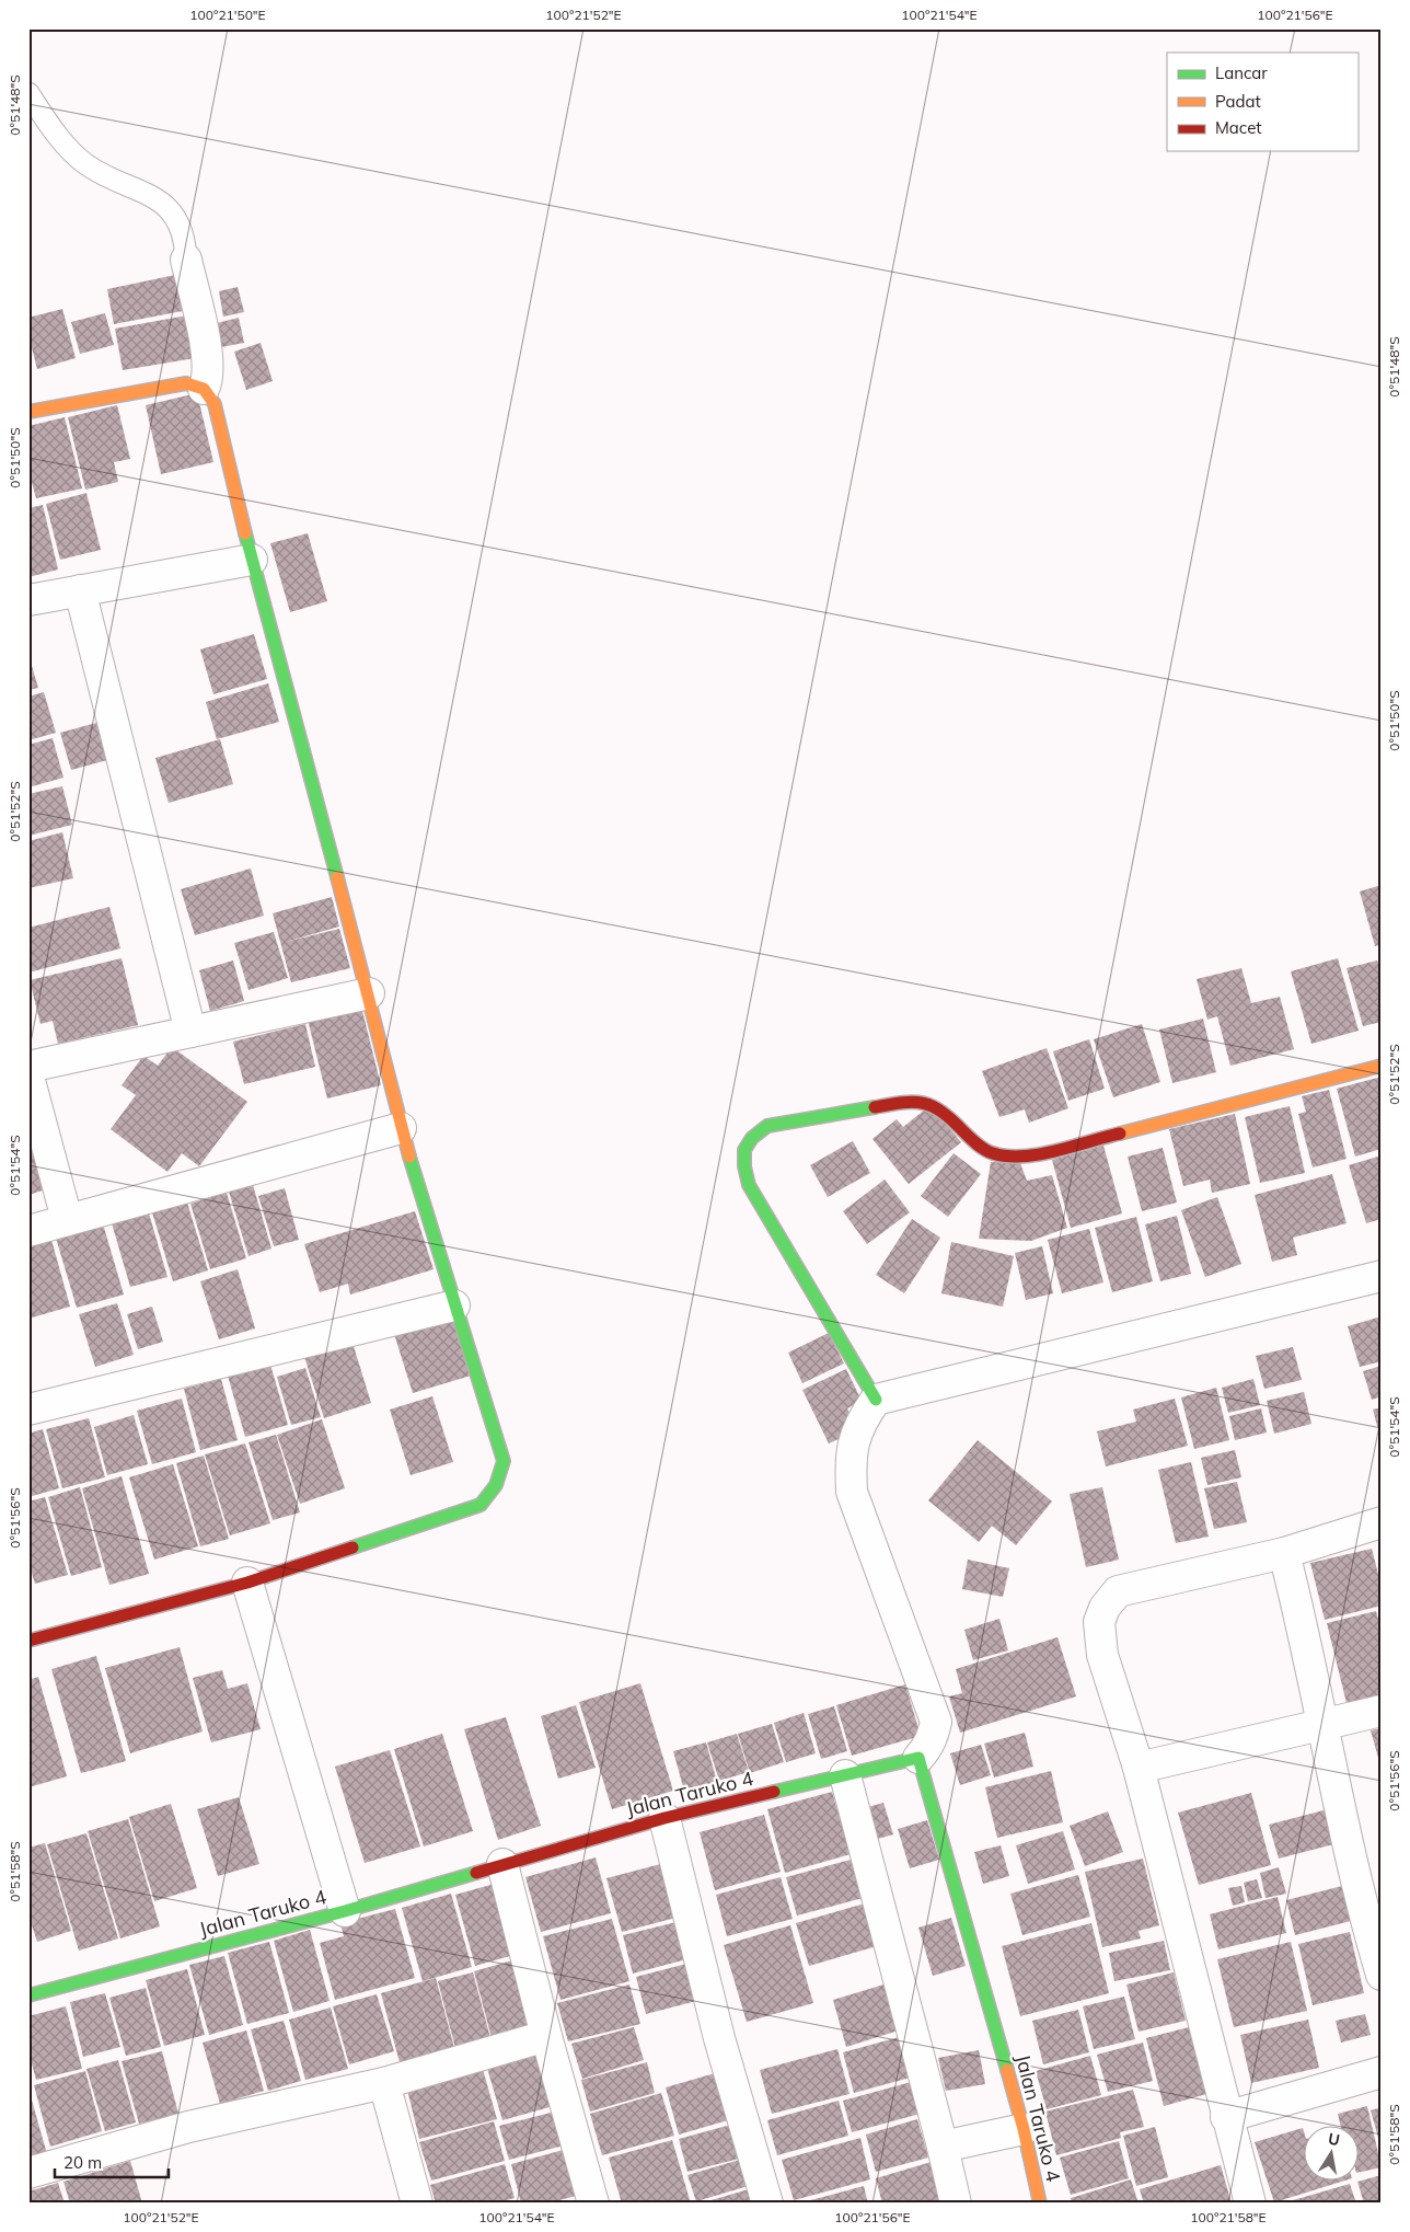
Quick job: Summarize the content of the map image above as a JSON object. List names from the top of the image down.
{
  "streets": {
    "street": ["Jalan Taruko 4"]
  },
  "legend": ["Lancar", "Padat", "Macet"],
  "scale_bar": "20 m",
  "north": "top",
  "coordinates": [
    "100°21'50\"E",
    "100°21'52\"E",
    "100°21'54\"E",
    "100°21'56\"E",
    "0°51'48\"S",
    "0°51'50\"S",
    "0°51'52\"S",
    "0°51'54\"S",
    "0°51'56\"S",
    "0°51'58\"S",
    "100°21'58\"E"
  ]
}
